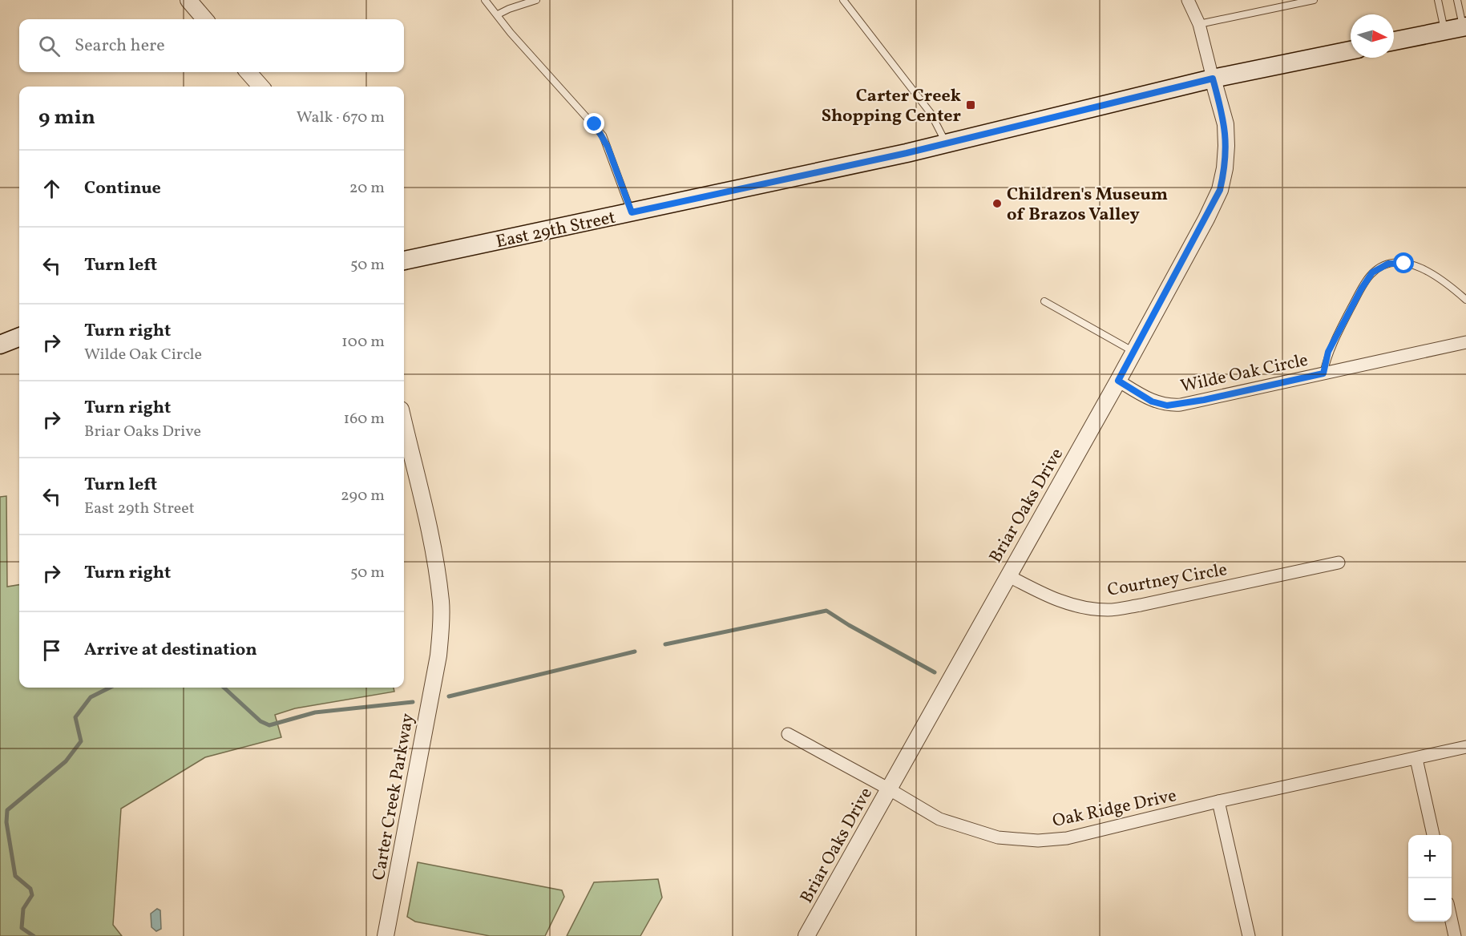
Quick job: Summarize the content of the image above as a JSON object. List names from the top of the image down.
{
  "streets": {
    "main road": ["East 29th Street"],
    "street": [
      "Wilde Oak Circle",
      "Briar Oaks Drive",
      "Courtney Circle",
      "Carter Creek Parkway",
      "Oak Ridge Drive"
    ]
  },
  "crossings": [
    ["East 29th Street", "Briar Oaks Drive"],
    ["Wilde Oak Circle", "Briar Oaks Drive"],
    ["Briar Oaks Drive", "Courtney Circle"],
    ["Briar Oaks Drive", "Oak Ridge Drive"]
  ],
  "places": {
    "transit": ["Carter Creek Shopping Center"],
    "other": ["Children's Museum of Brazos Valley"]
  },
  "north": "right",
  "page": {
    "search": "Search here",
    "heading": ["9 min", "Walk · 670 m"],
    "list": [
      ["Continue", "20 m"],
      ["Turn left", "50 m"],
      ["Turn right", "Wilde Oak Circle", "100 m"],
      ["Turn right", "Briar Oaks Drive", "160 m"],
      ["Turn left", "East 29th Street", "290 m"],
      ["Turn right", "50 m"],
      "Arrive at destination"
    ],
    "map_buttons": ["+", "−"]
  }
}
